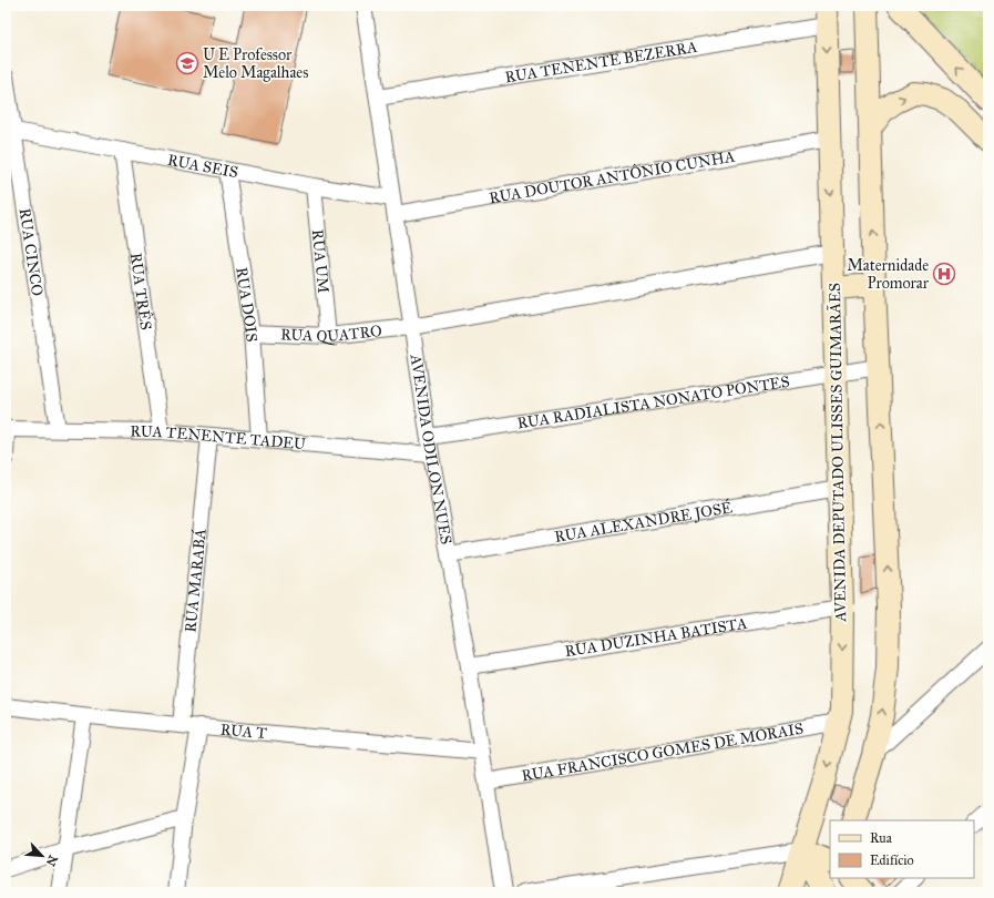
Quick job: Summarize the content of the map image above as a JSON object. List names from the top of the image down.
{
  "streets": {
    "street": [
      "RUA TENENTE BEZERRA",
      "RUA SEIS",
      "RUA DOUTOR ANTÔNIO CUNHA",
      "RUA CINCO",
      "RUA UM",
      "RUA TRÊS",
      "RUA DOIS",
      "RUA QUATRO",
      "RUA RADIALISTA NONATO PONTES",
      "RUA TENENTE TADEU",
      "AVENIDA ODILON NUES",
      "AVENIDA DEPUTADO ULISSES GUIMARÃES",
      "RUA ALEXANDRE JOSÉ",
      "RUA MARABÁ",
      "RUA DUZINHA BATISTA",
      "RUA T",
      "RUA FRANCISCO GOMES DE MORAIS"
    ]
  },
  "crossings": [
    ["RUA TENENTE BEZERRA", "AVENIDA ODILON NUES"],
    ["RUA TENENTE BEZERRA", "AVENIDA DEPUTADO ULISSES GUIMARÃES"],
    ["RUA SEIS", "RUA CINCO"],
    ["RUA SEIS", "RUA UM"],
    ["RUA SEIS", "RUA TRÊS"],
    ["RUA SEIS", "RUA DOIS"],
    ["RUA SEIS", "AVENIDA ODILON NUES"],
    ["RUA DOUTOR ANTÔNIO CUNHA", "AVENIDA ODILON NUES"],
    ["RUA DOUTOR ANTÔNIO CUNHA", "AVENIDA DEPUTADO ULISSES GUIMARÃES"],
    ["RUA CINCO", "RUA TENENTE TADEU"],
    ["RUA UM", "RUA QUATRO"],
    ["RUA TRÊS", "RUA TENENTE TADEU"],
    ["RUA DOIS", "RUA QUATRO"],
    ["RUA DOIS", "RUA TENENTE TADEU"],
    ["RUA QUATRO", "AVENIDA ODILON NUES"],
    ["RUA RADIALISTA NONATO PONTES", "AVENIDA ODILON NUES"],
    ["RUA RADIALISTA NONATO PONTES", "AVENIDA DEPUTADO ULISSES GUIMARÃES"],
    ["RUA TENENTE TADEU", "AVENIDA ODILON NUES"],
    ["RUA TENENTE TADEU", "RUA MARABÁ"],
    ["AVENIDA ODILON NUES", "RUA ALEXANDRE JOSÉ"],
    ["AVENIDA ODILON NUES", "RUA DUZINHA BATISTA"],
    ["AVENIDA ODILON NUES", "RUA T"],
    ["AVENIDA ODILON NUES", "RUA FRANCISCO GOMES DE MORAIS"],
    ["AVENIDA DEPUTADO ULISSES GUIMARÃES", "RUA ALEXANDRE JOSÉ"],
    ["AVENIDA DEPUTADO ULISSES GUIMARÃES", "RUA DUZINHA BATISTA"],
    ["AVENIDA DEPUTADO ULISSES GUIMARÃES", "RUA FRANCISCO GOMES DE MORAIS"],
    ["RUA MARABÁ", "RUA T"]
  ],
  "places": {
    "school or university": ["U E Professor Melo Magalhaes"],
    "hospital": ["Maternidade Promorar"]
  },
  "legend": ["Rua", "Edifício"],
  "north": "bottom right"
}
